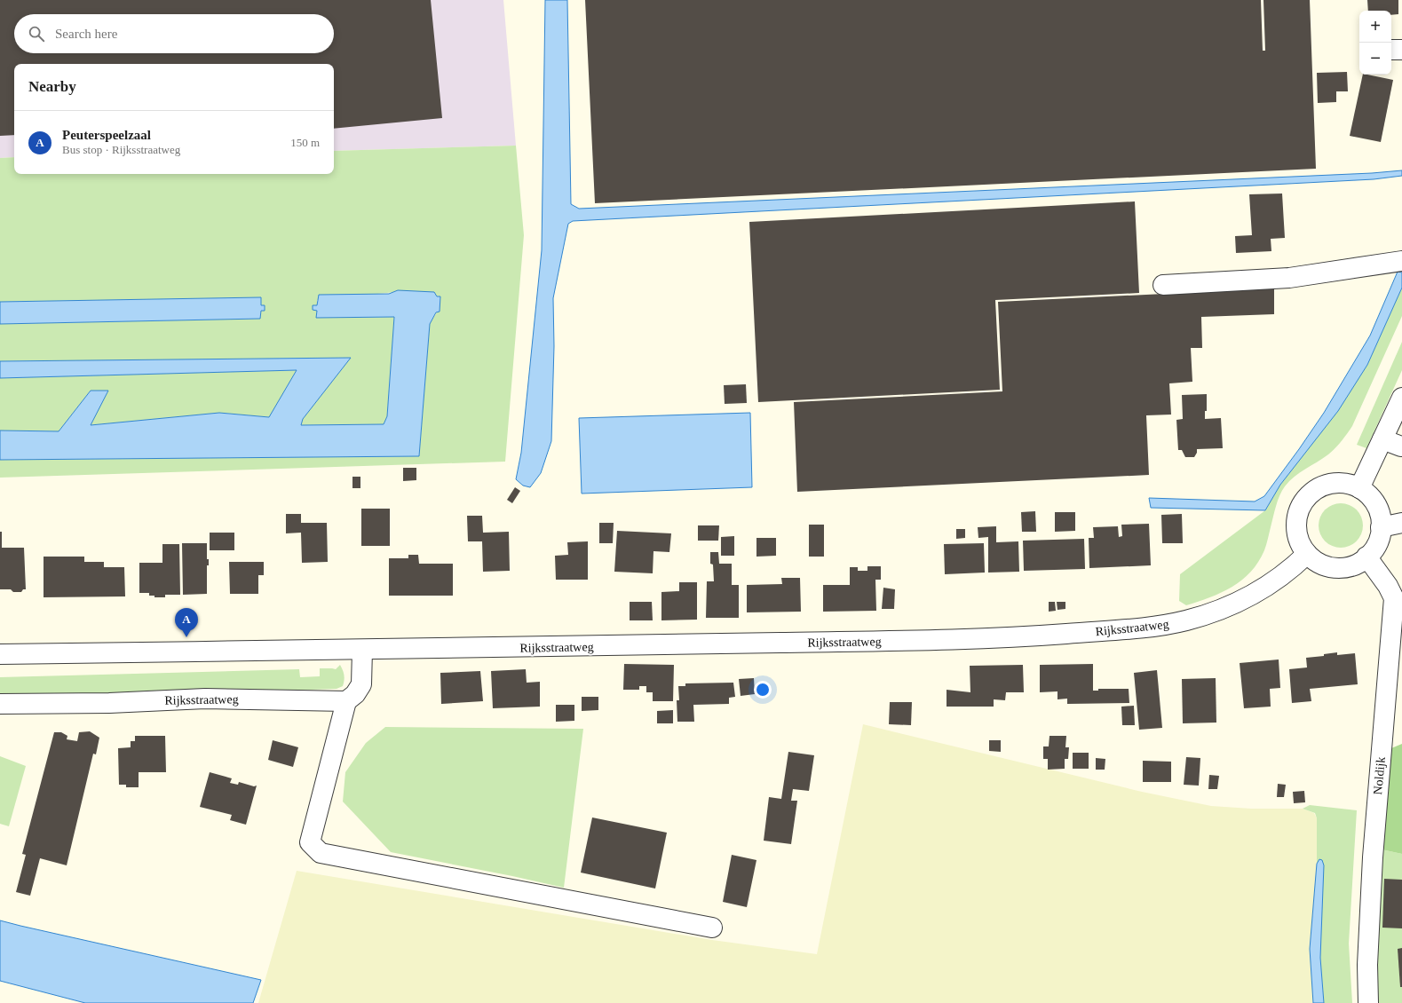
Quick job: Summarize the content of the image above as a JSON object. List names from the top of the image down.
{
  "streets": {
    "street": ["Rijksstraatweg", "Noldijk"]
  },
  "crossings": [
    ["Rijksstraatweg", "Noldijk"]
  ],
  "page": {
    "map_buttons": ["+", "−"],
    "search": "Search here",
    "heading": "Nearby",
    "list": [
      {
        "mark": "A",
        "name": "Peuterspeelzaal",
        "note": "Bus stop · Rijksstraatweg",
        "value": "150 m"
      }
    ],
    "pins": "A"
  }
}
